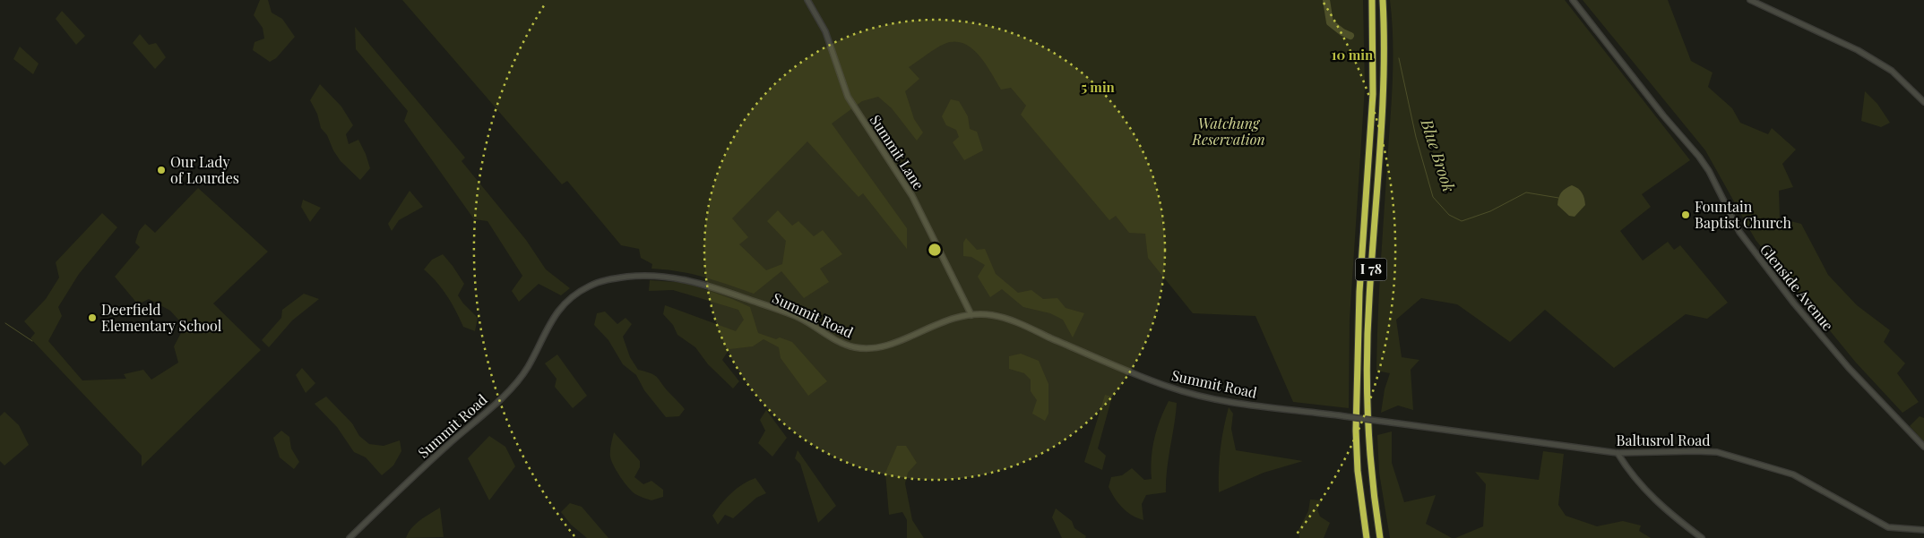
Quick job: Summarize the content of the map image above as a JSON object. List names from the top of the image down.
{
  "streets": {
    "highway": ["I 78"],
    "main road": [
      "Summit Lane",
      "Glenside Avenue",
      "Summit Road",
      "Baltusrol Road"
    ]
  },
  "crossings": [
    ["Summit Lane", "Summit Road"],
    ["Summit Road", "Baltusrol Road"]
  ],
  "water": ["Blue Brook"],
  "parks": ["Watchung Reservation"],
  "places": ["Our Lady of Lourdes", "Fountain Baptist Church", "Deerfield Elementary School"],
  "rings": ["10 min", "5 min"]
}
